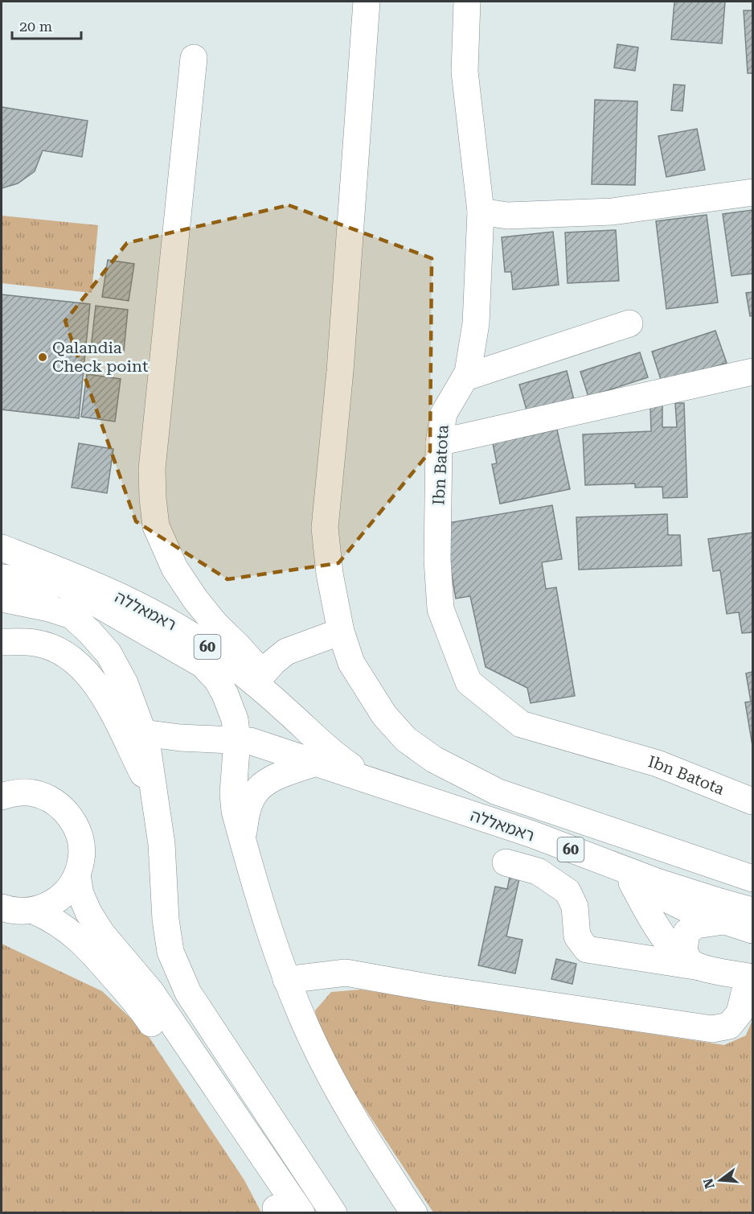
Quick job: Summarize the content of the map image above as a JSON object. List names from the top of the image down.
{
  "streets": {
    "main road": ["Ibn Batota", "ראמאללה", "60"]
  },
  "crossings": [
    ["ראמאללה", "60"]
  ],
  "places": ["Qalandia Check point"],
  "scale_bar": "20 m",
  "north": "left"
}
